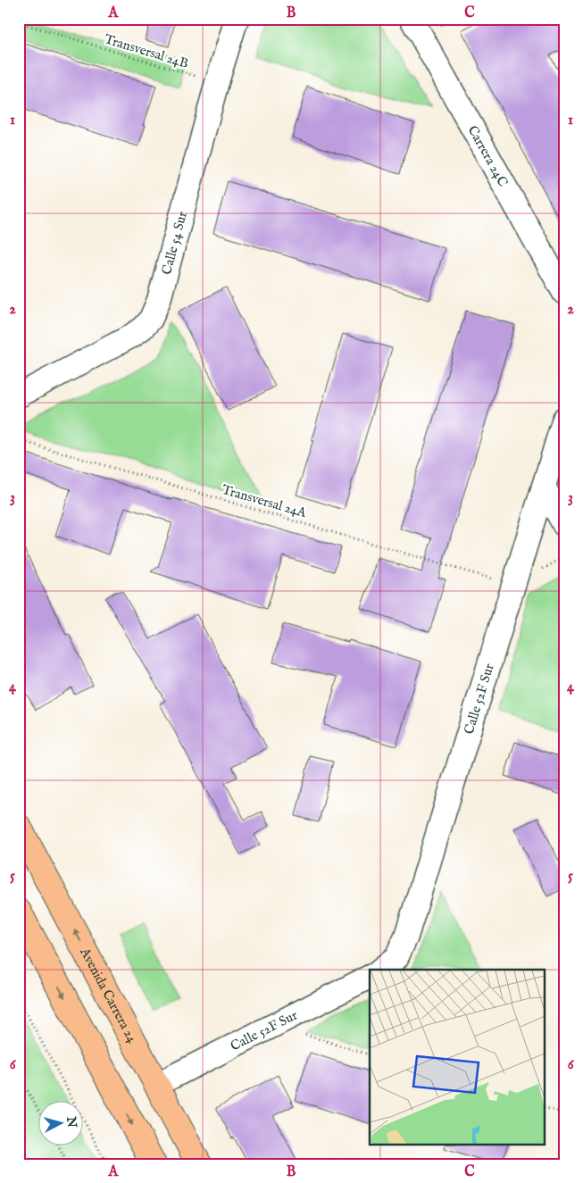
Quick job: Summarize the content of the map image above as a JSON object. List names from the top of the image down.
{
  "streets": {
    "main road": ["Avenida Carrera 24"],
    "street": ["Carrera 24C", "Calle 54 Sur", "Calle 52F Sur"],
    "path": ["Transversal 24B", "Transversal 24A"]
  },
  "crossings": [
    ["Transversal 24B", "Calle 54 Sur"],
    ["Calle 52F Sur", "Avenida Carrera 24"]
  ],
  "north": "right",
  "grid": {
    "columns": ["A", "B", "C"],
    "rows": [
      "1",
      "2",
      "3",
      "4",
      "5",
      "6"
    ]
  }
}
